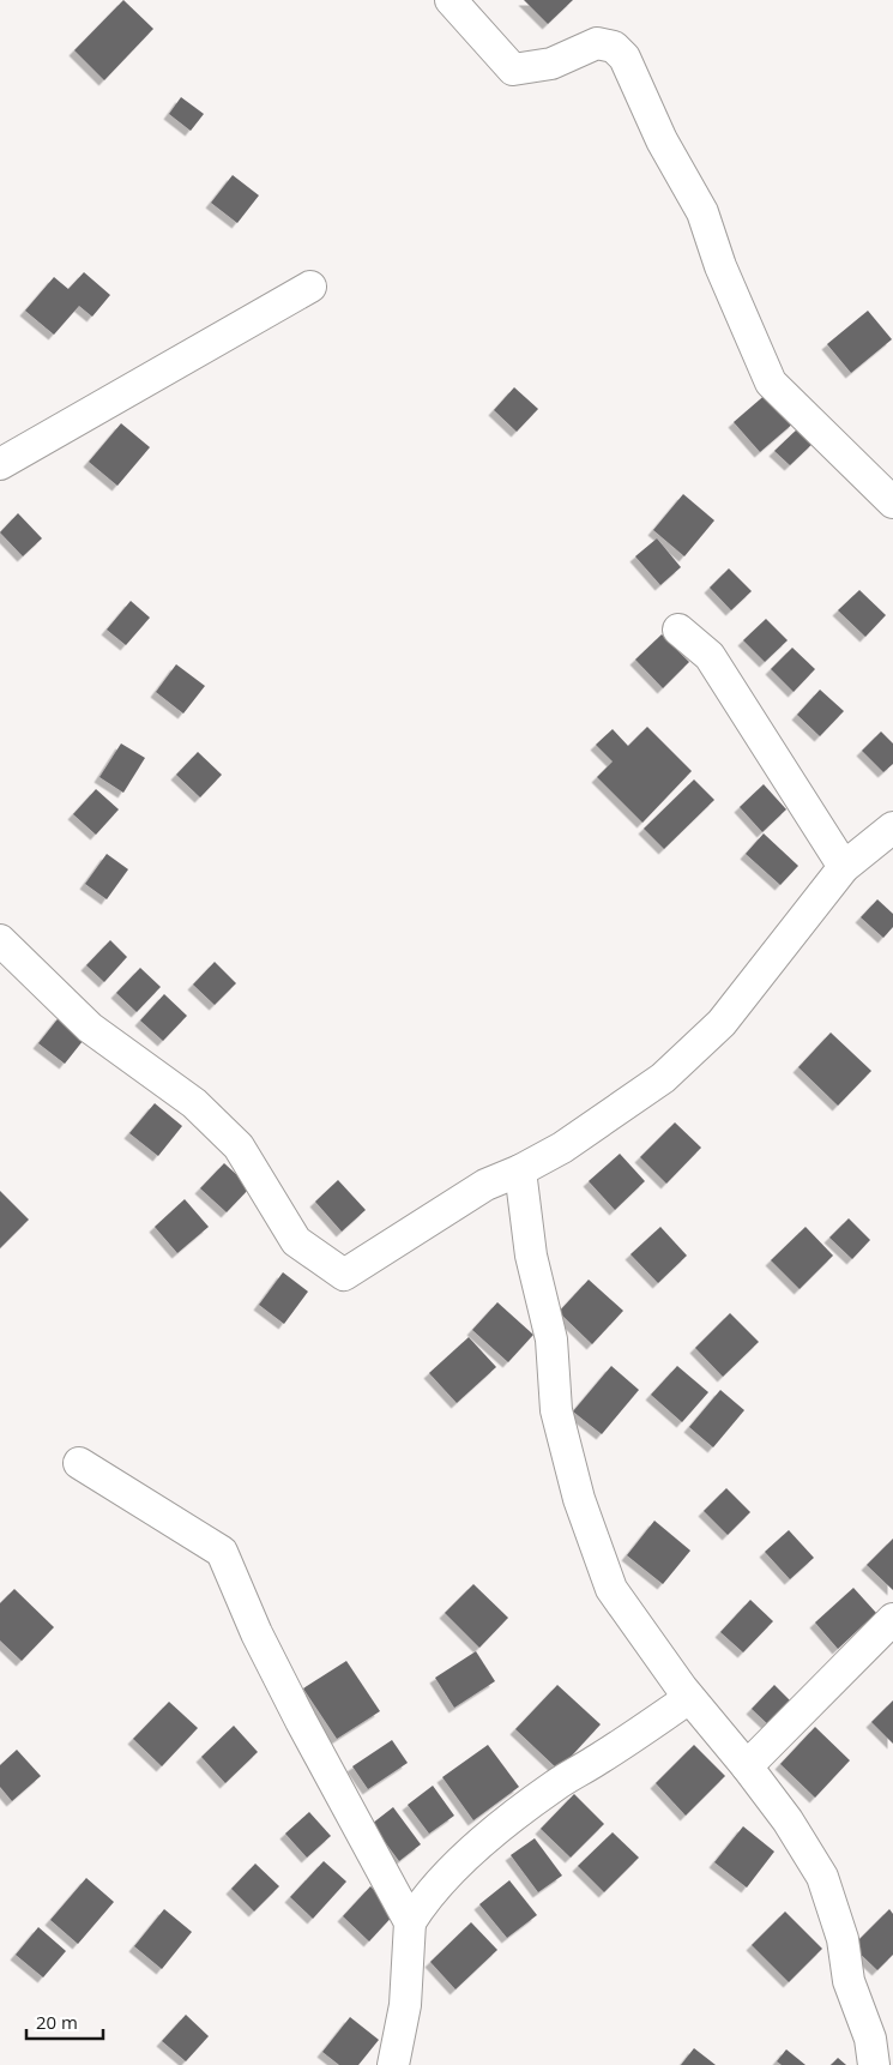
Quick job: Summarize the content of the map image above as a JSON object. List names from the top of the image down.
{
  "scale_bar": "20 m"
}
